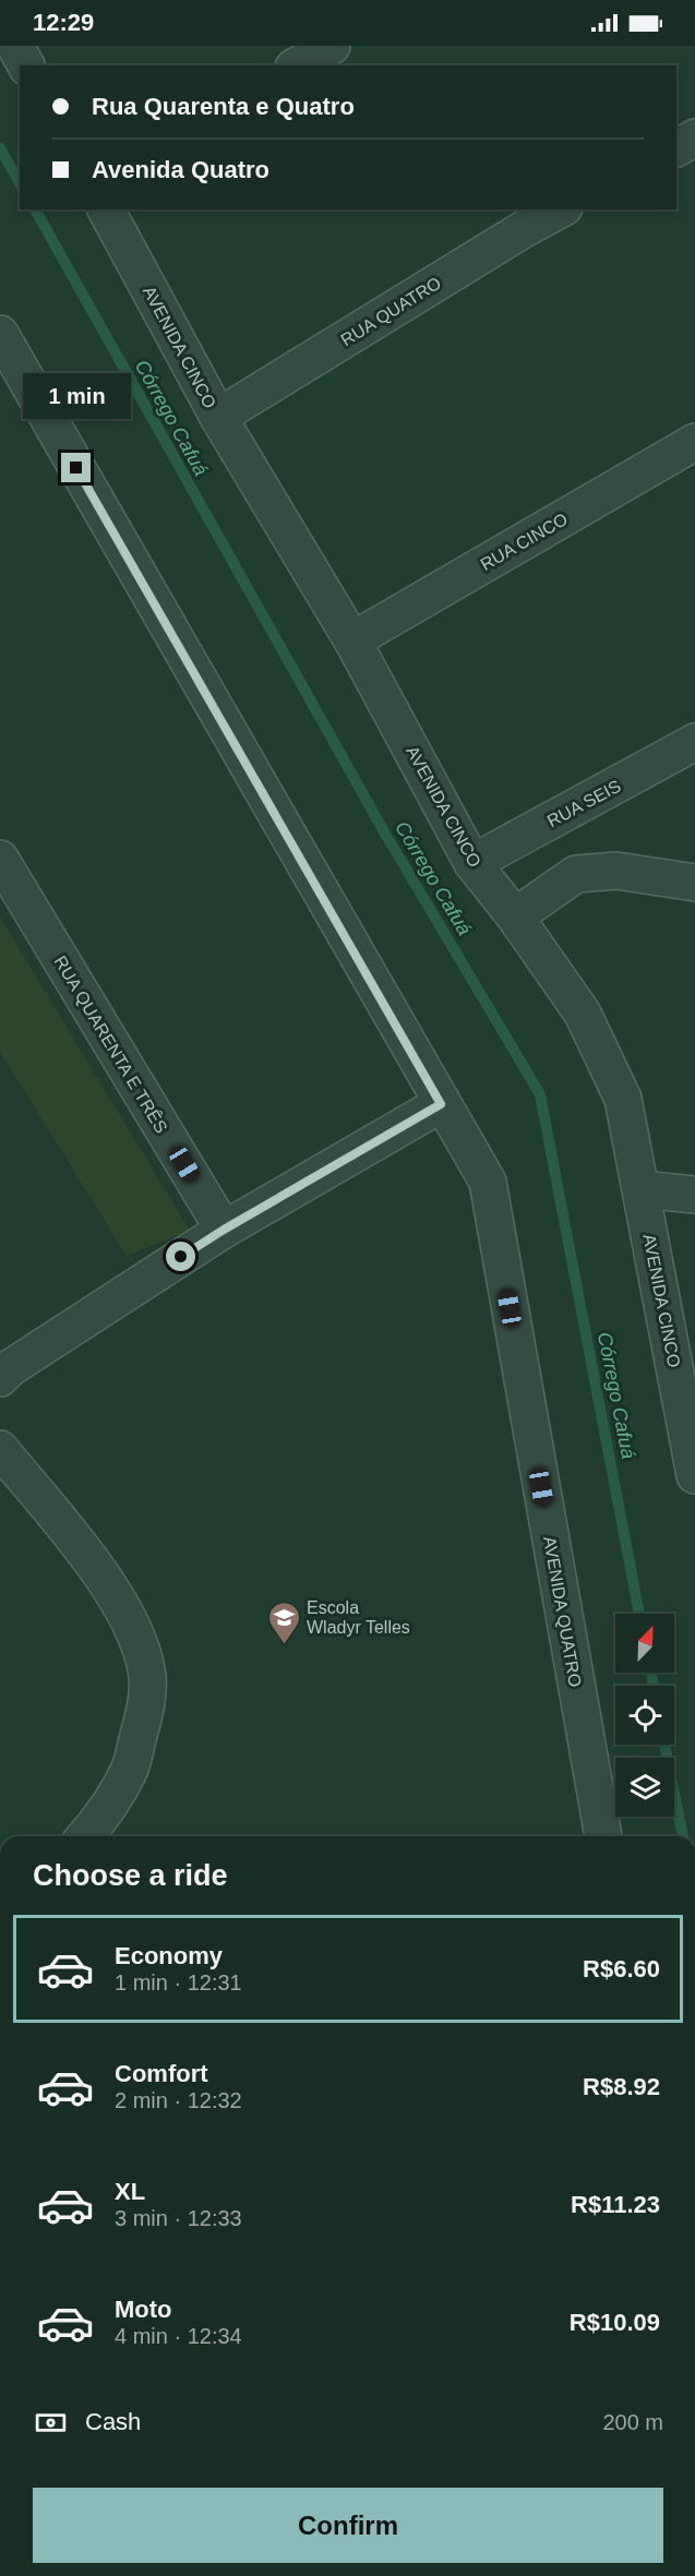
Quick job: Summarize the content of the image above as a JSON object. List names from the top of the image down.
{
  "streets": {
    "street": [
      "RUA QUATRO",
      "AVENIDA CINCO",
      "RUA CINCO",
      "RUA SEIS",
      "RUA QUARENTA E TRÊS",
      "AVENIDA QUATRO"
    ]
  },
  "crossings": [
    ["RUA QUATRO", "AVENIDA CINCO"],
    ["AVENIDA CINCO", "RUA CINCO"],
    ["AVENIDA CINCO", "RUA SEIS"]
  ],
  "water": ["Córrego Cafuá"],
  "places": {
    "school or university": ["Escola Wladyr Telles"]
  },
  "north": "top right",
  "page": {
    "status": "12:29",
    "banner": ["Rua Quarenta e Quatro", "Avenida Quatro"],
    "bubble": "1 min",
    "heading": "Choose a ride",
    "list": [
      {
        "name": "Economy",
        "note": "1 min · 12:31",
        "value": "R$6.60"
      },
      {
        "name": "Comfort",
        "note": "2 min · 12:32",
        "value": "R$8.92"
      },
      {
        "name": "XL",
        "note": "3 min · 12:33",
        "value": "R$11.23"
      },
      {
        "name": "Moto",
        "note": "4 min · 12:34",
        "value": "R$10.09"
      }
    ],
    "pay": ["Cash", "200 m"],
    "buttons": "Confirm"
  }
}
